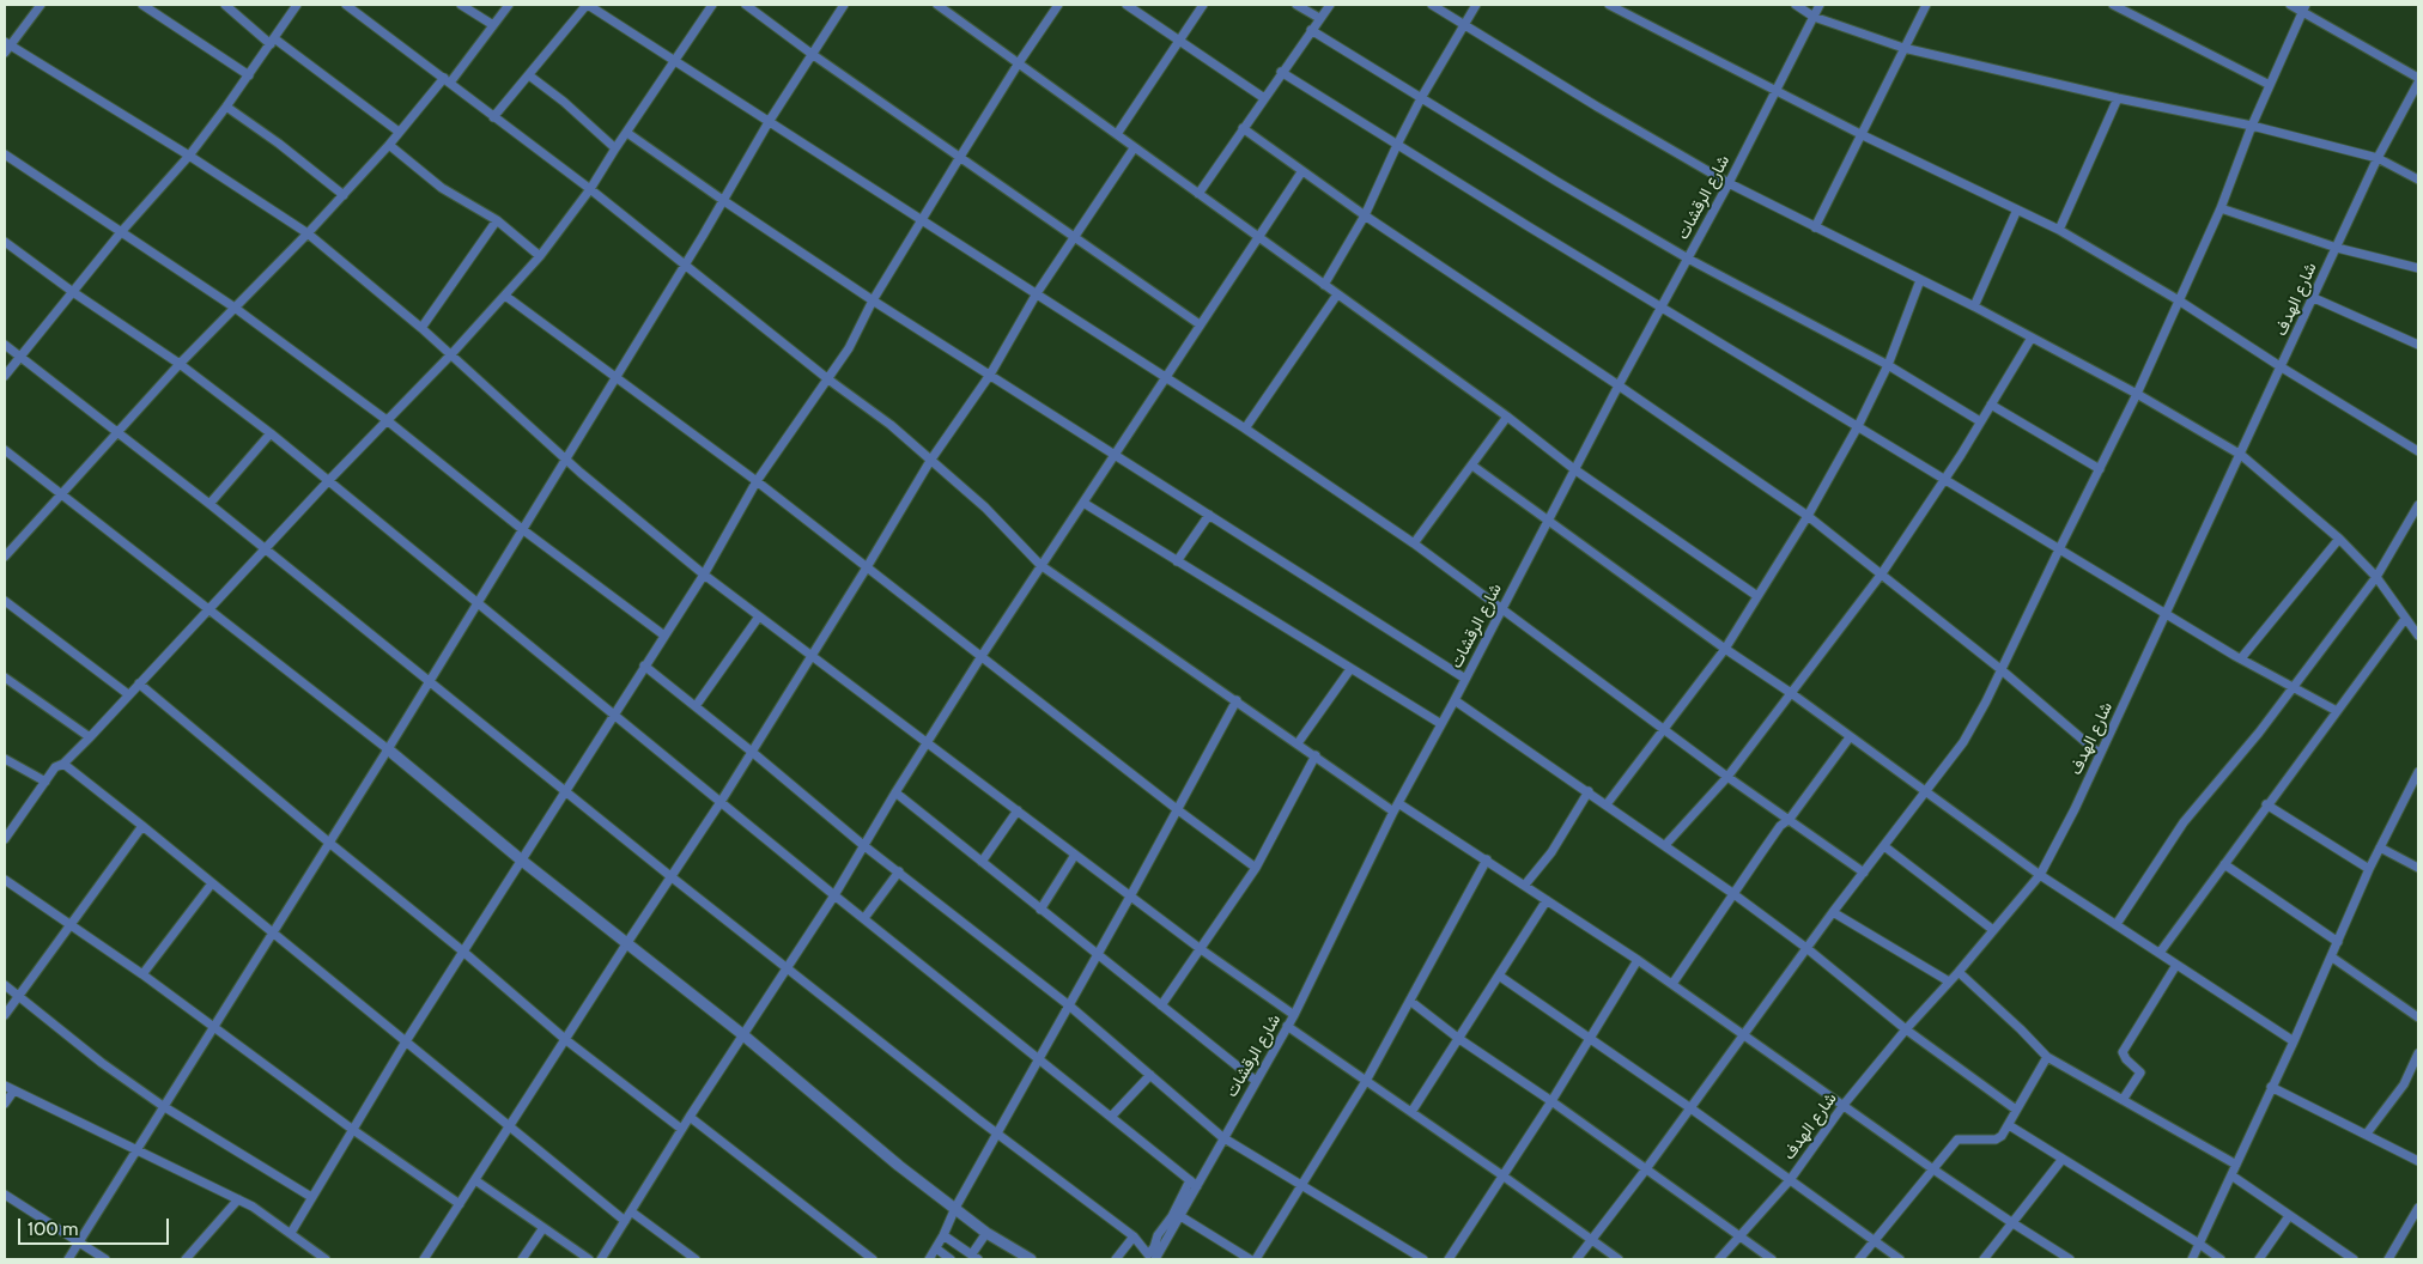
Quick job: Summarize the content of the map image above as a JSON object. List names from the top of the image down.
{
  "streets": {
    "street": ["شارع الرقشات", "شارع الهدف"]
  },
  "scale_bar": "100 m"
}
